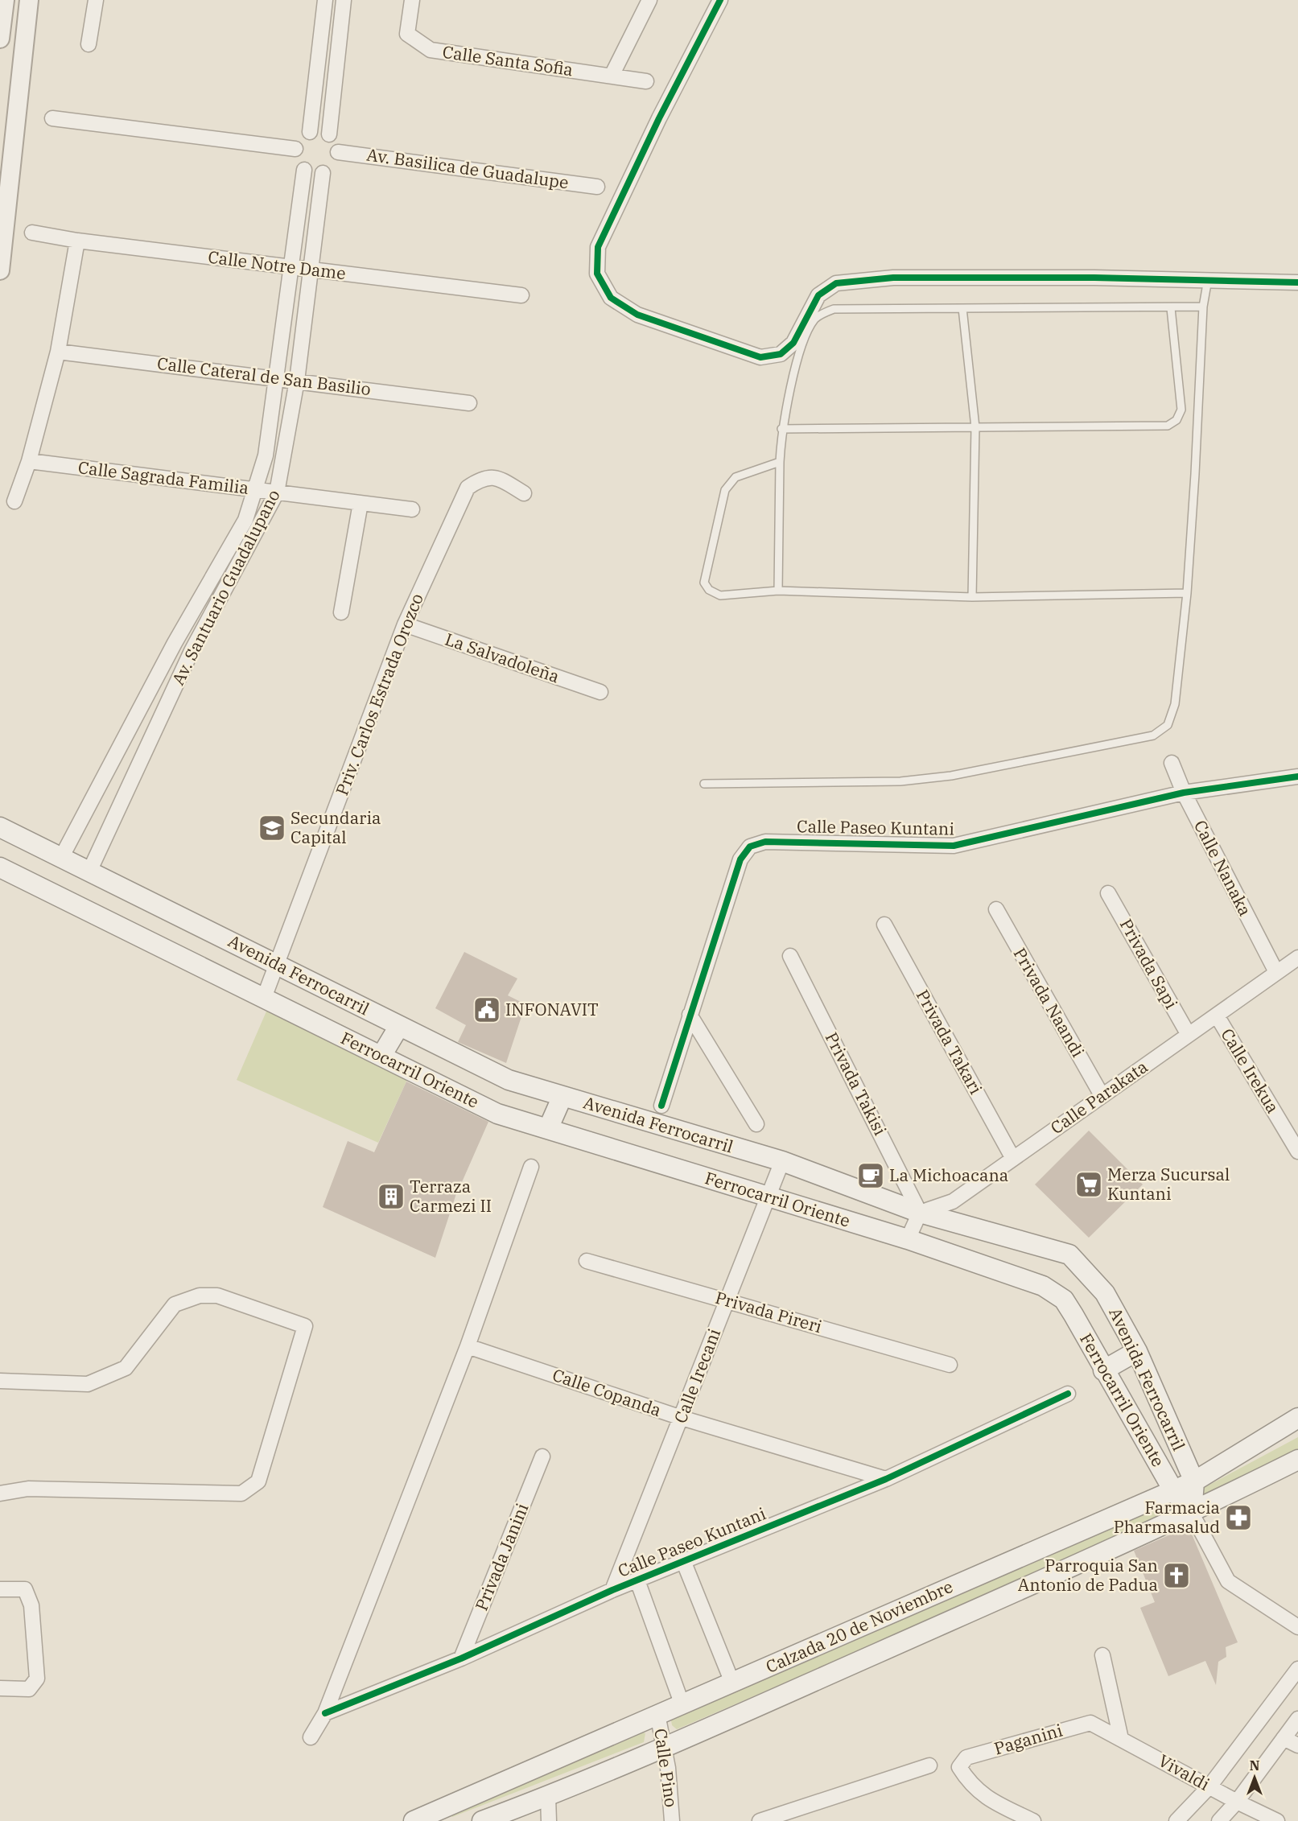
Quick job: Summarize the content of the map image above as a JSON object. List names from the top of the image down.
{
  "streets": {
    "main road": ["Avenida Ferrocarril", "Ferrocarril Oriente", "Calzada 20 de Noviembre"],
    "street": [
      "Calle Santa Sofia",
      "Av. Basilica de Guadalupe",
      "Calle Notre Dame",
      "Calle Cateral de San Basilio",
      "Calle Sagrada Familia",
      "Av. Santuario Guadalupano",
      "La Salvadoleña",
      "Priv. Carlos Estrada Orozco",
      "Calle Paseo Kuntani",
      "Calle Nanaka",
      "Privada Sapi",
      "Privada Naandi",
      "Privada Takari",
      "Calle Irekua",
      "Privada Takisi",
      "Calle Parakata",
      "Privada Pireri",
      "Calle Irecani",
      "Calle Copanda",
      "Privada Janini",
      "Paganini",
      "Calle Pino",
      "Vivaldi"
    ]
  },
  "crossings": [
    ["Av. Basilica de Guadalupe", "Av. Santuario Guadalupano"],
    ["Calle Notre Dame", "Av. Santuario Guadalupano"],
    ["Calle Cateral de San Basilio", "Av. Santuario Guadalupano"],
    ["Calle Sagrada Familia", "Av. Santuario Guadalupano"],
    ["Av. Santuario Guadalupano", "Avenida Ferrocarril"],
    ["La Salvadoleña", "Priv. Carlos Estrada Orozco"],
    ["Priv. Carlos Estrada Orozco", "Avenida Ferrocarril"],
    ["Calle Paseo Kuntani", "Calle Nanaka"],
    ["Calle Paseo Kuntani", "Calle Irecani"],
    ["Calle Paseo Kuntani", "Calle Copanda"],
    ["Calle Paseo Kuntani", "Privada Janini"],
    ["Calle Paseo Kuntani", "Calzada 20 de Noviembre"],
    ["Calle Nanaka", "Calle Parakata"],
    ["Privada Sapi", "Calle Parakata"],
    ["Avenida Ferrocarril", "Ferrocarril Oriente"],
    ["Avenida Ferrocarril", "Privada Takisi"],
    ["Avenida Ferrocarril", "Calle Parakata"],
    ["Avenida Ferrocarril", "Calle Irecani"],
    ["Avenida Ferrocarril", "Calzada 20 de Noviembre"],
    ["Privada Naandi", "Calle Parakata"],
    ["Privada Takari", "Calle Parakata"],
    ["Ferrocarril Oriente", "Calle Irecani"],
    ["Ferrocarril Oriente", "Calzada 20 de Noviembre"],
    ["Calle Irekua", "Calle Parakata"],
    ["Privada Takisi", "Calle Parakata"],
    ["Privada Pireri", "Calle Irecani"],
    ["Calle Irecani", "Calle Copanda"],
    ["Calzada 20 de Noviembre", "Calle Pino"],
    ["Paganini", "Vivaldi"]
  ],
  "places": {
    "school or university": ["Secundaria Capital"],
    "public building": ["INFONAVIT"],
    "cafe": ["La Michoacana"],
    "supermarket": ["Merza Sucursal Kuntani"],
    "building": ["Terraza Carmezi II"],
    "pharmacy": ["Farmacia Pharmasalud"],
    "church": ["Parroquia San Antonio de Padua"]
  },
  "north": "top"
}
